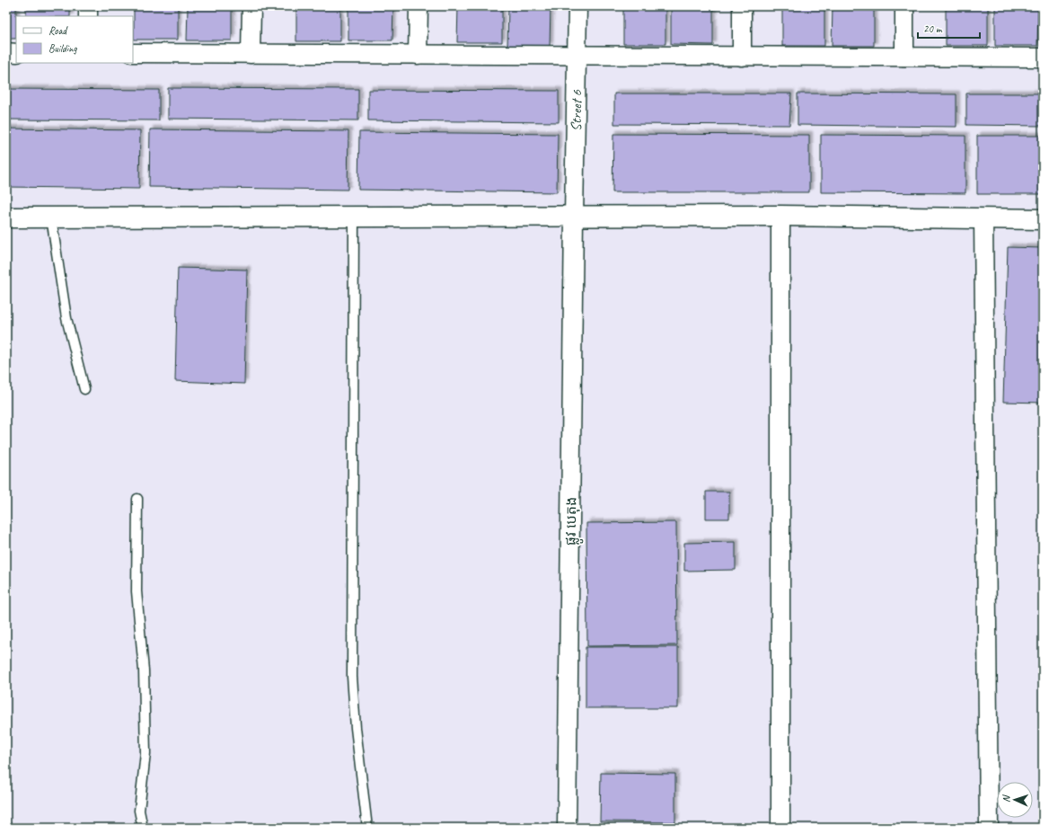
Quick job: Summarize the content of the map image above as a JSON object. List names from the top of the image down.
{
  "streets": {
    "street": ["Street 6", "ផ្លូវ បេតុង"]
  },
  "crossings": [
    ["Street 6", "ផ្លូវ បេតុង"]
  ],
  "legend": ["Road", "Building"],
  "scale_bar": "20 m",
  "north": "left"
}
